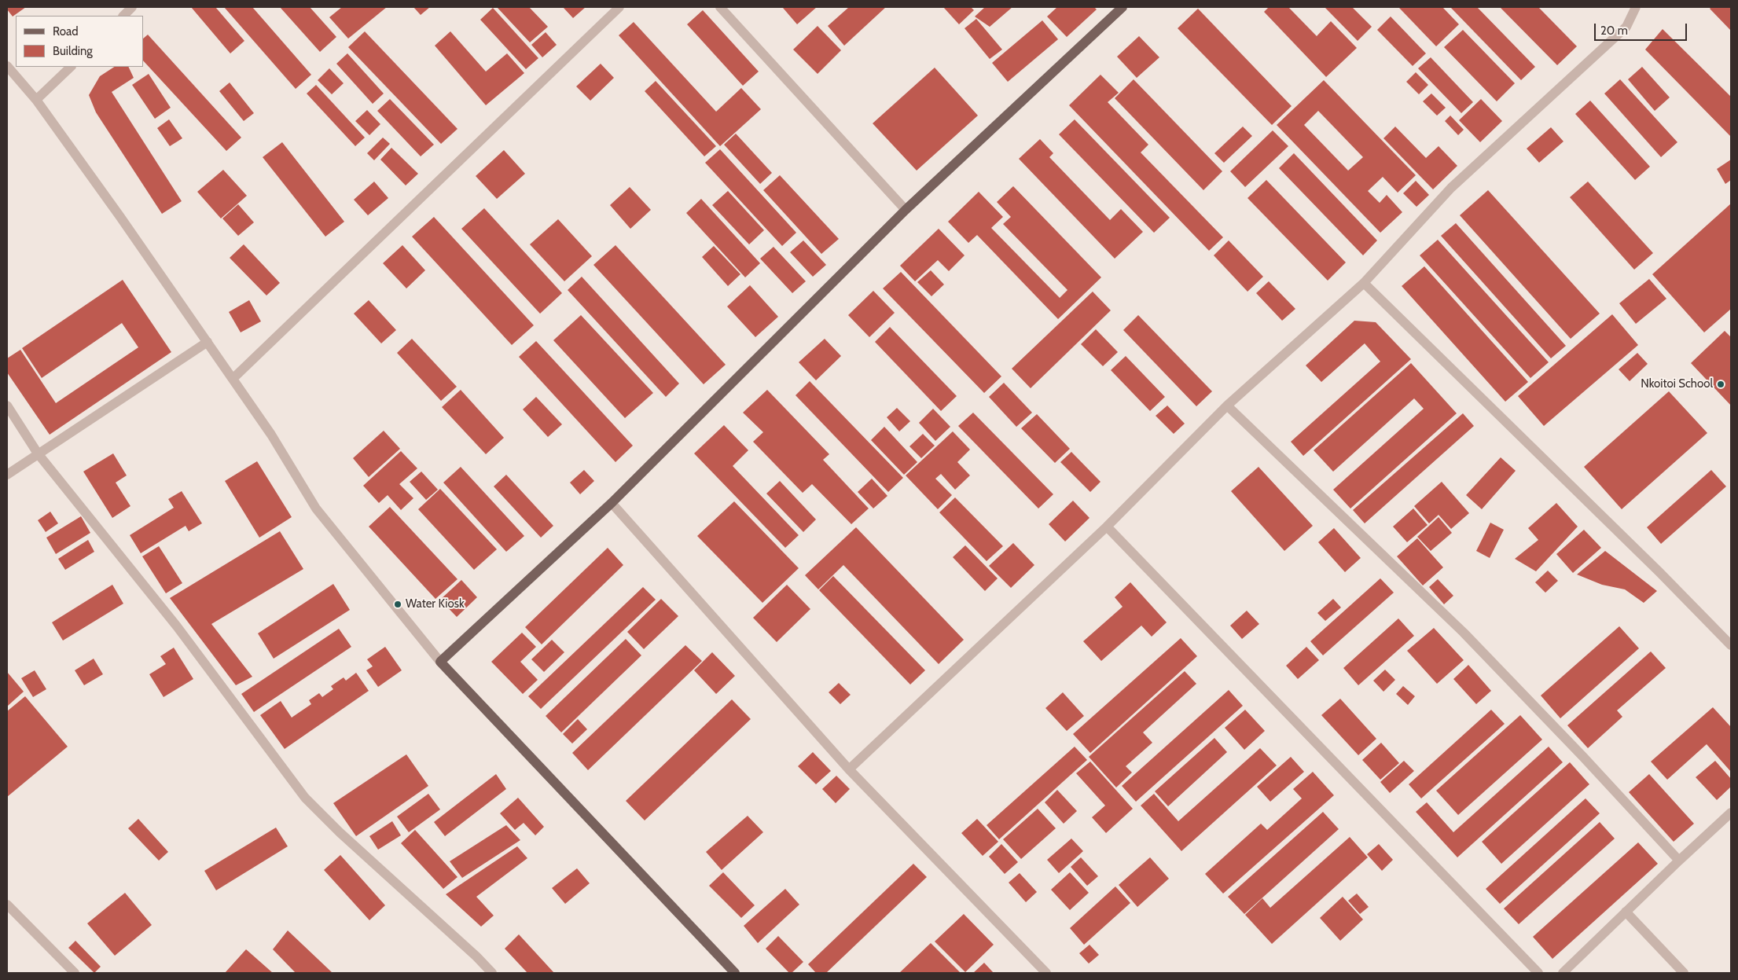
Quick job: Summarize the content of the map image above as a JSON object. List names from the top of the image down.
{
  "places": ["Nkoitoi School", "Water Kiosk"],
  "legend": ["Road", "Building"],
  "scale_bar": "20 m"
}
